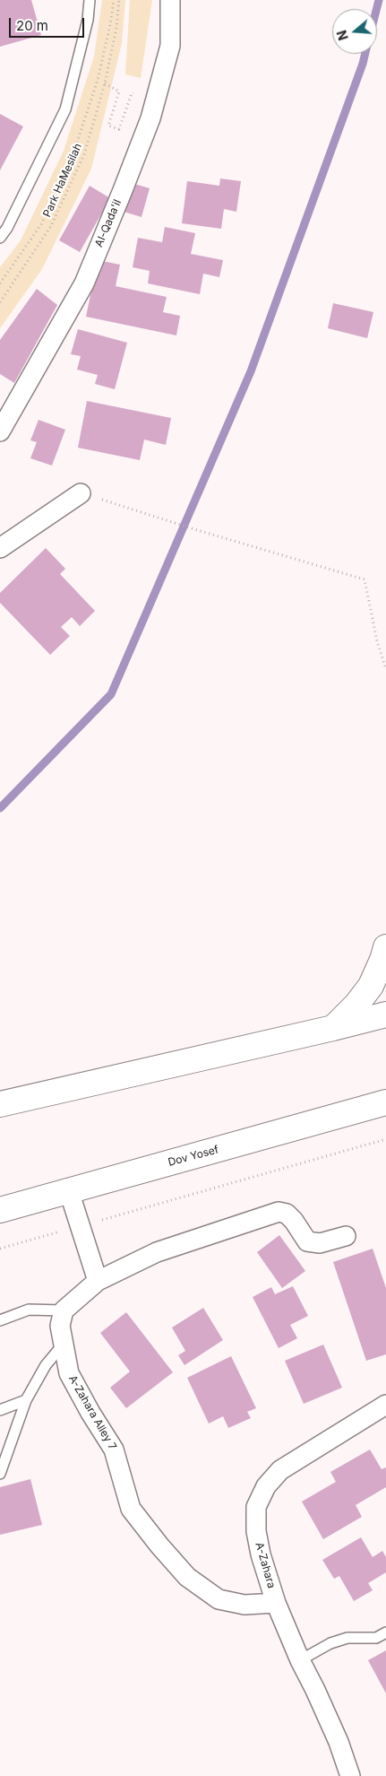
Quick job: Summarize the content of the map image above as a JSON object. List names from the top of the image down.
{
  "streets": {
    "main road": ["Dov Yosef"],
    "street": ["Al-Qada'il", "A-Zahara Alley 7", "A-Zahara"],
    "path": ["Park HaMesilah"]
  },
  "crossings": [
    ["A-Zahara Alley 7", "A-Zahara"]
  ],
  "scale_bar": "20 m",
  "north": "left"
}
